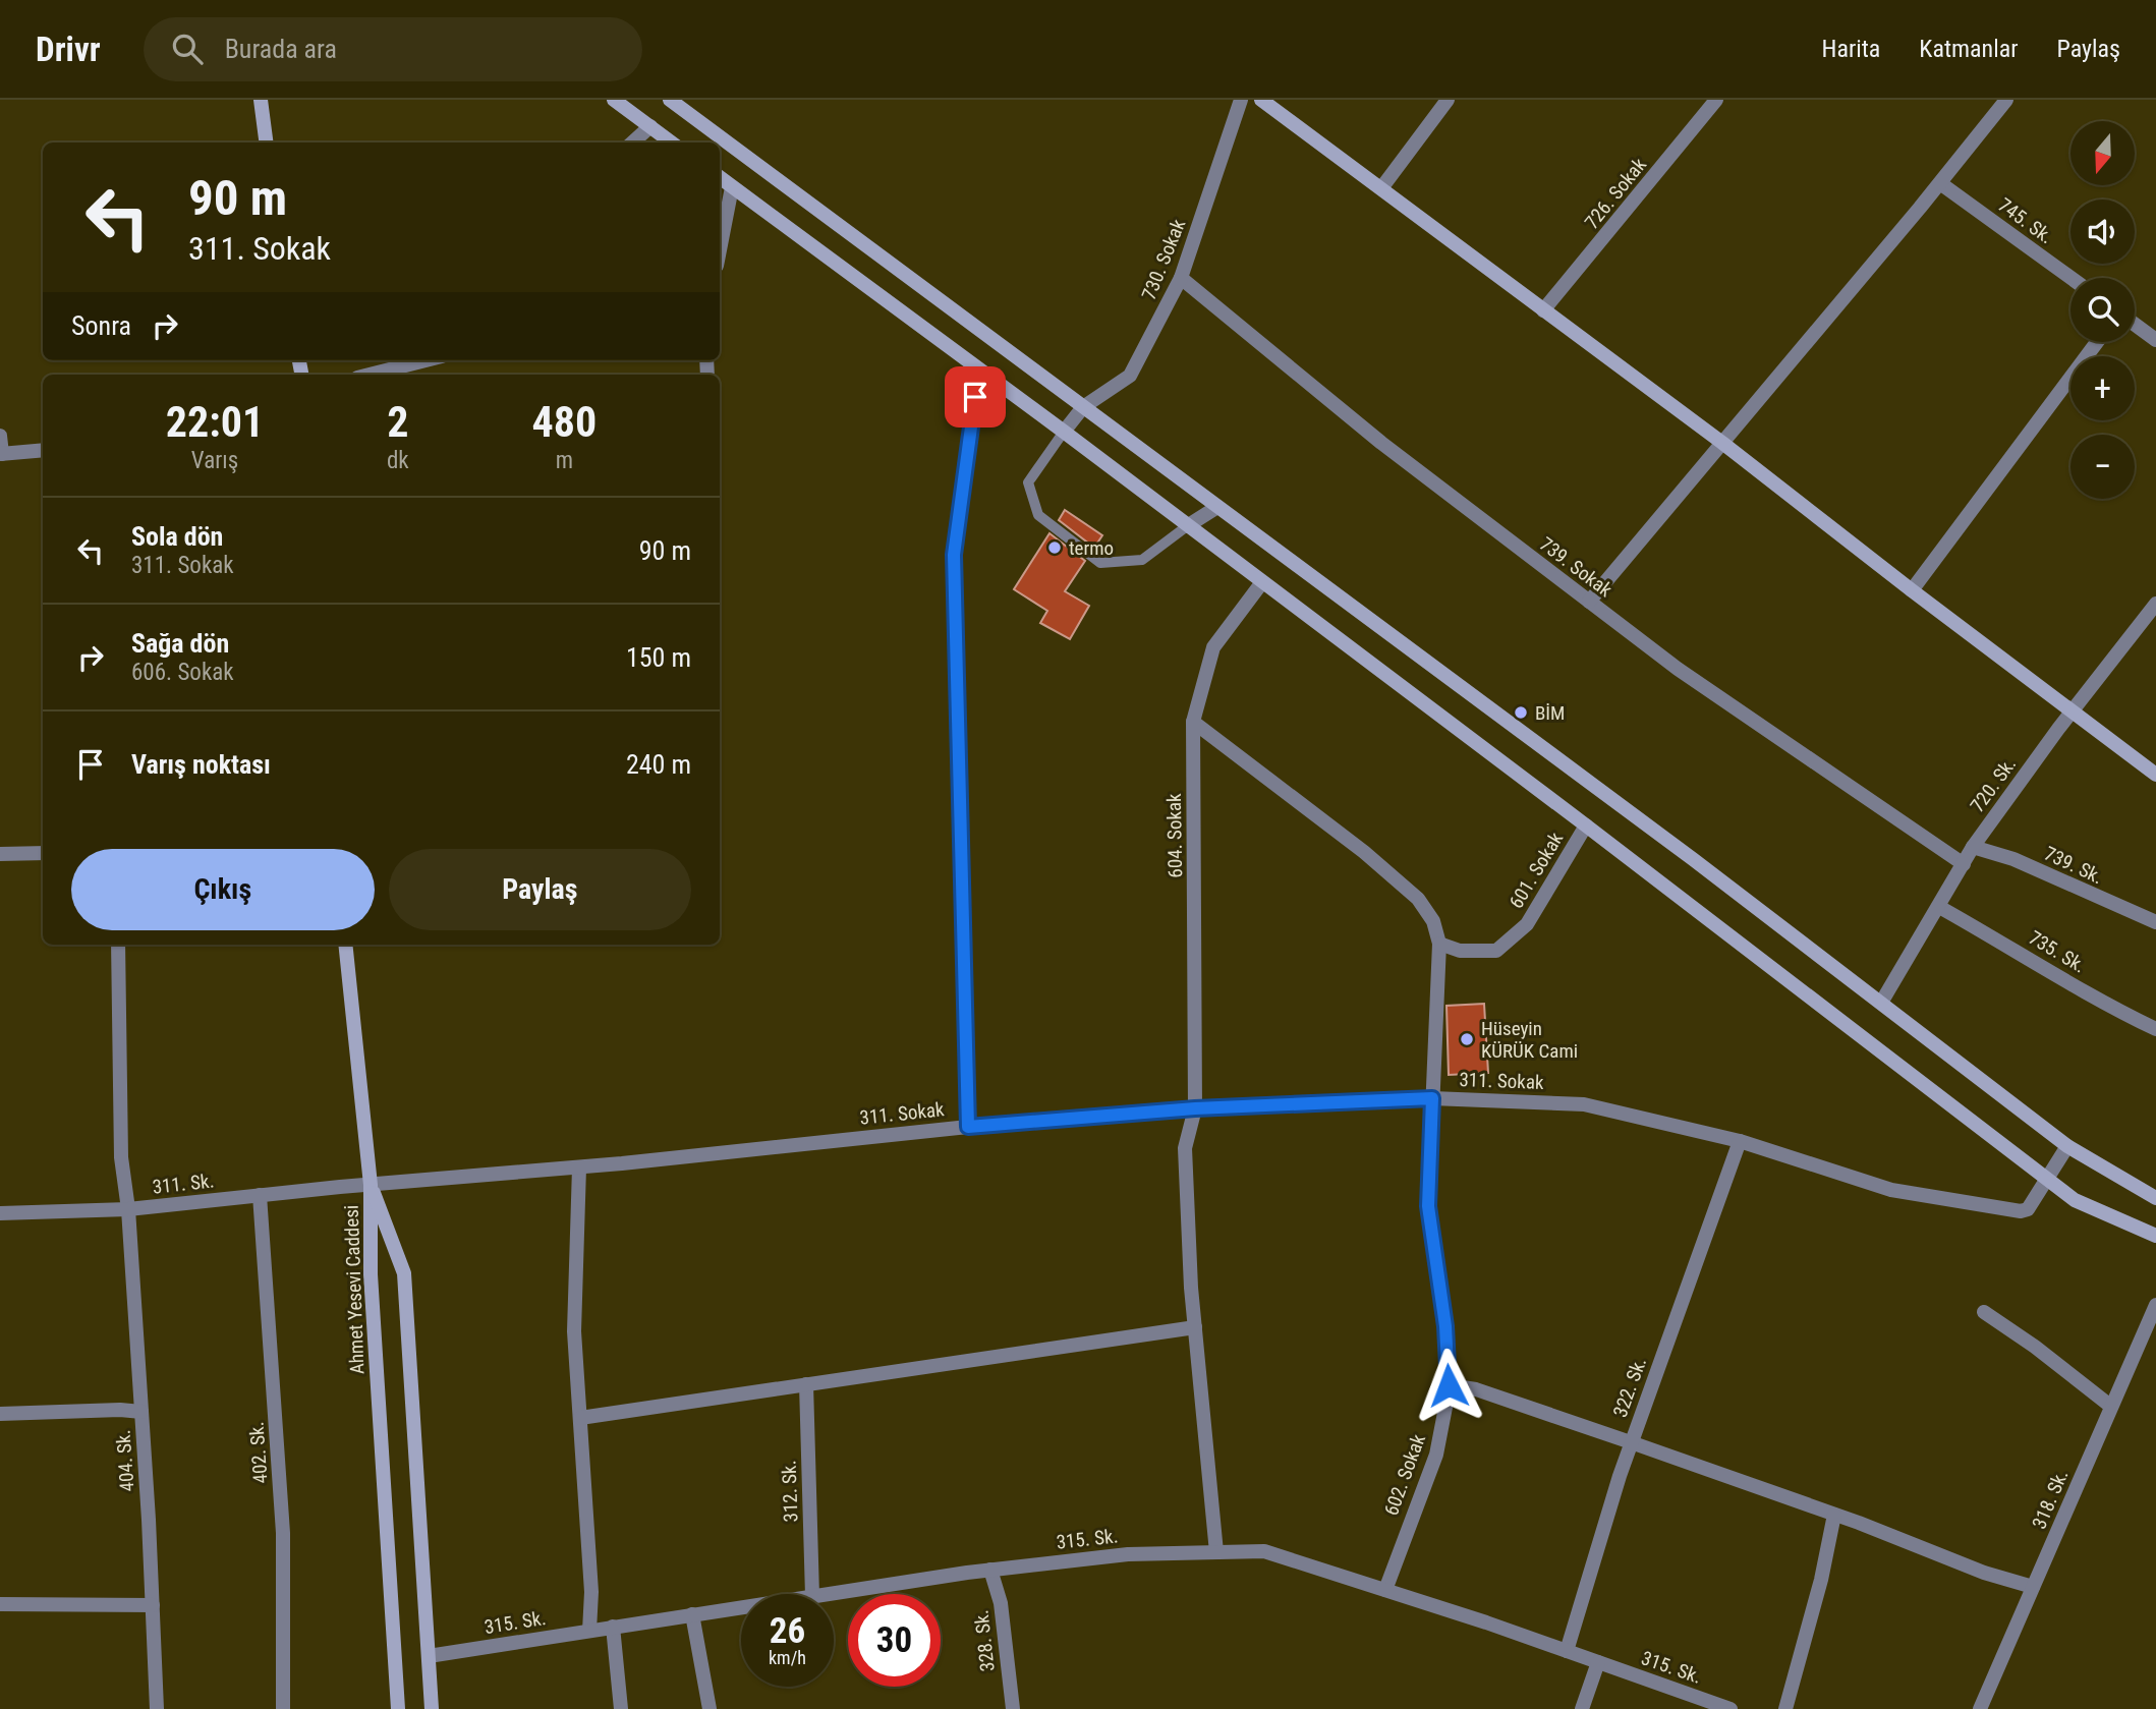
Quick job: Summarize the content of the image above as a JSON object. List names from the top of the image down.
{
  "streets": {
    "main road": ["Ahmet Yesevi Caddesi"],
    "street": [
      "726. Sokak",
      "745. Sk.",
      "730. Sokak",
      "739. Sokak",
      "720. Sk.",
      "604. Sokak",
      "739. Sk.",
      "601. Sokak",
      "735. Sk.",
      "311. Sokak",
      "311. Sk.",
      "322. Sk.",
      "402. Sk.",
      "404. Sk.",
      "602. Sokak",
      "312. Sk.",
      "318. Sk.",
      "315. Sk.",
      "328. Sk."
    ]
  },
  "crossings": [
    ["730. Sokak", "739. Sokak"],
    ["739. Sokak", "720. Sk."],
    ["720. Sk.", "739. Sk."],
    ["720. Sk.", "735. Sk."],
    ["604. Sokak", "311. Sokak"],
    ["604. Sokak", "315. Sk."],
    ["601. Sokak", "602. Sokak"],
    ["311. Sokak", "311. Sk."],
    ["311. Sokak", "Ahmet Yesevi Caddesi"],
    ["311. Sokak", "322. Sk."],
    ["311. Sokak", "602. Sokak"],
    ["311. Sk.", "Ahmet Yesevi Caddesi"],
    ["311. Sk.", "402. Sk."],
    ["311. Sk.", "404. Sk."],
    ["Ahmet Yesevi Caddesi", "315. Sk."],
    ["322. Sk.", "315. Sk."],
    ["602. Sokak", "315. Sk."],
    ["315. Sk.", "328. Sk."]
  ],
  "places": ["termo", "BİM", "Hüseyin KÜRÜK Cami"],
  "north": "bottom",
  "page": {
    "header": "Drivr",
    "search": "Burada ara",
    "nav": ["Harita", "Katmanlar", "Paylaş"],
    "map_buttons": ["+", "−"],
    "turn": ["90 m", "311. Sokak"],
    "then": "Sonra",
    "eta": [
      "22:01",
      "Varış",
      "2",
      "dk",
      "480",
      "m"
    ],
    "list": [
      {
        "name": "Sola dön",
        "note": "311. Sokak",
        "value": "90 m"
      },
      {
        "name": "Sağa dön",
        "note": "606. Sokak",
        "value": "150 m"
      },
      {
        "name": "Varış noktası",
        "value": "240 m"
      }
    ],
    "buttons": ["Çıkış", "Paylaş"],
    "speed": "26 km/h",
    "limit": "30"
  }
}
